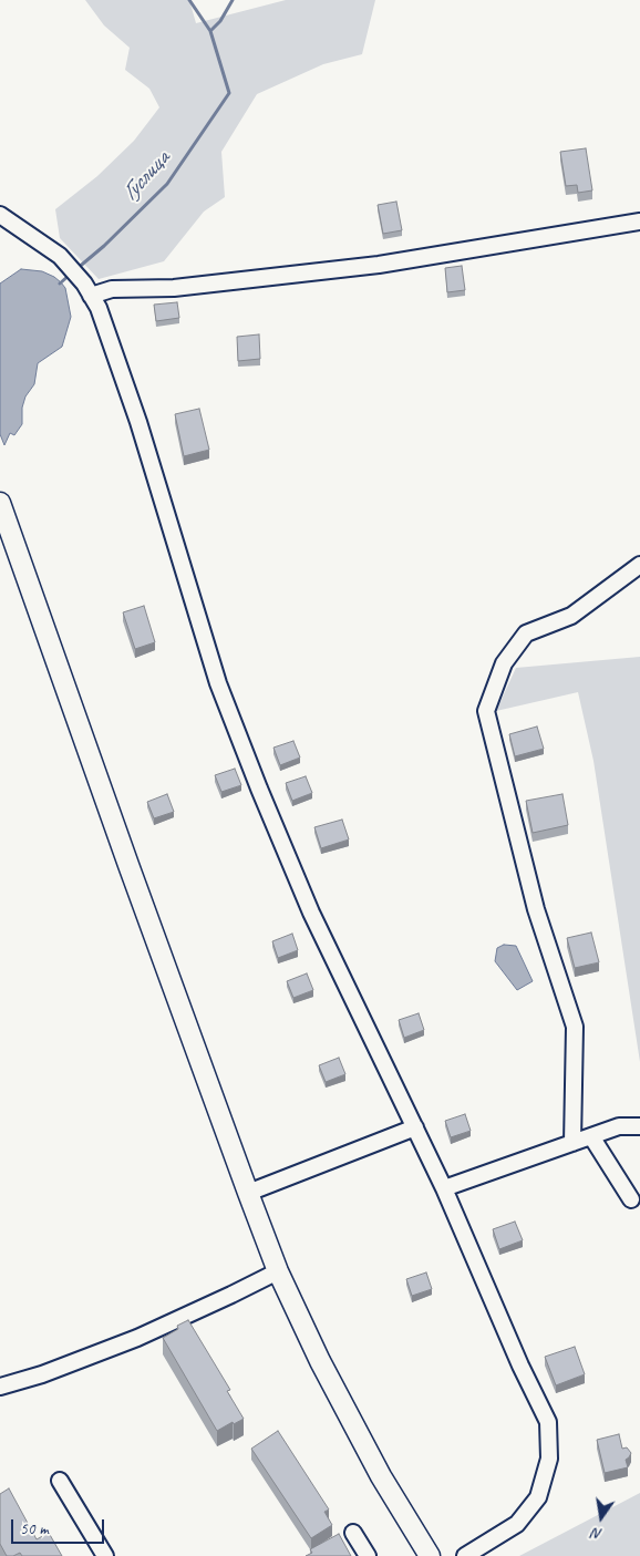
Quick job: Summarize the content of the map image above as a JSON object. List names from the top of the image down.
{
  "water": ["Гуслица"],
  "scale_bar": "50 m",
  "north": "bottom"
}
